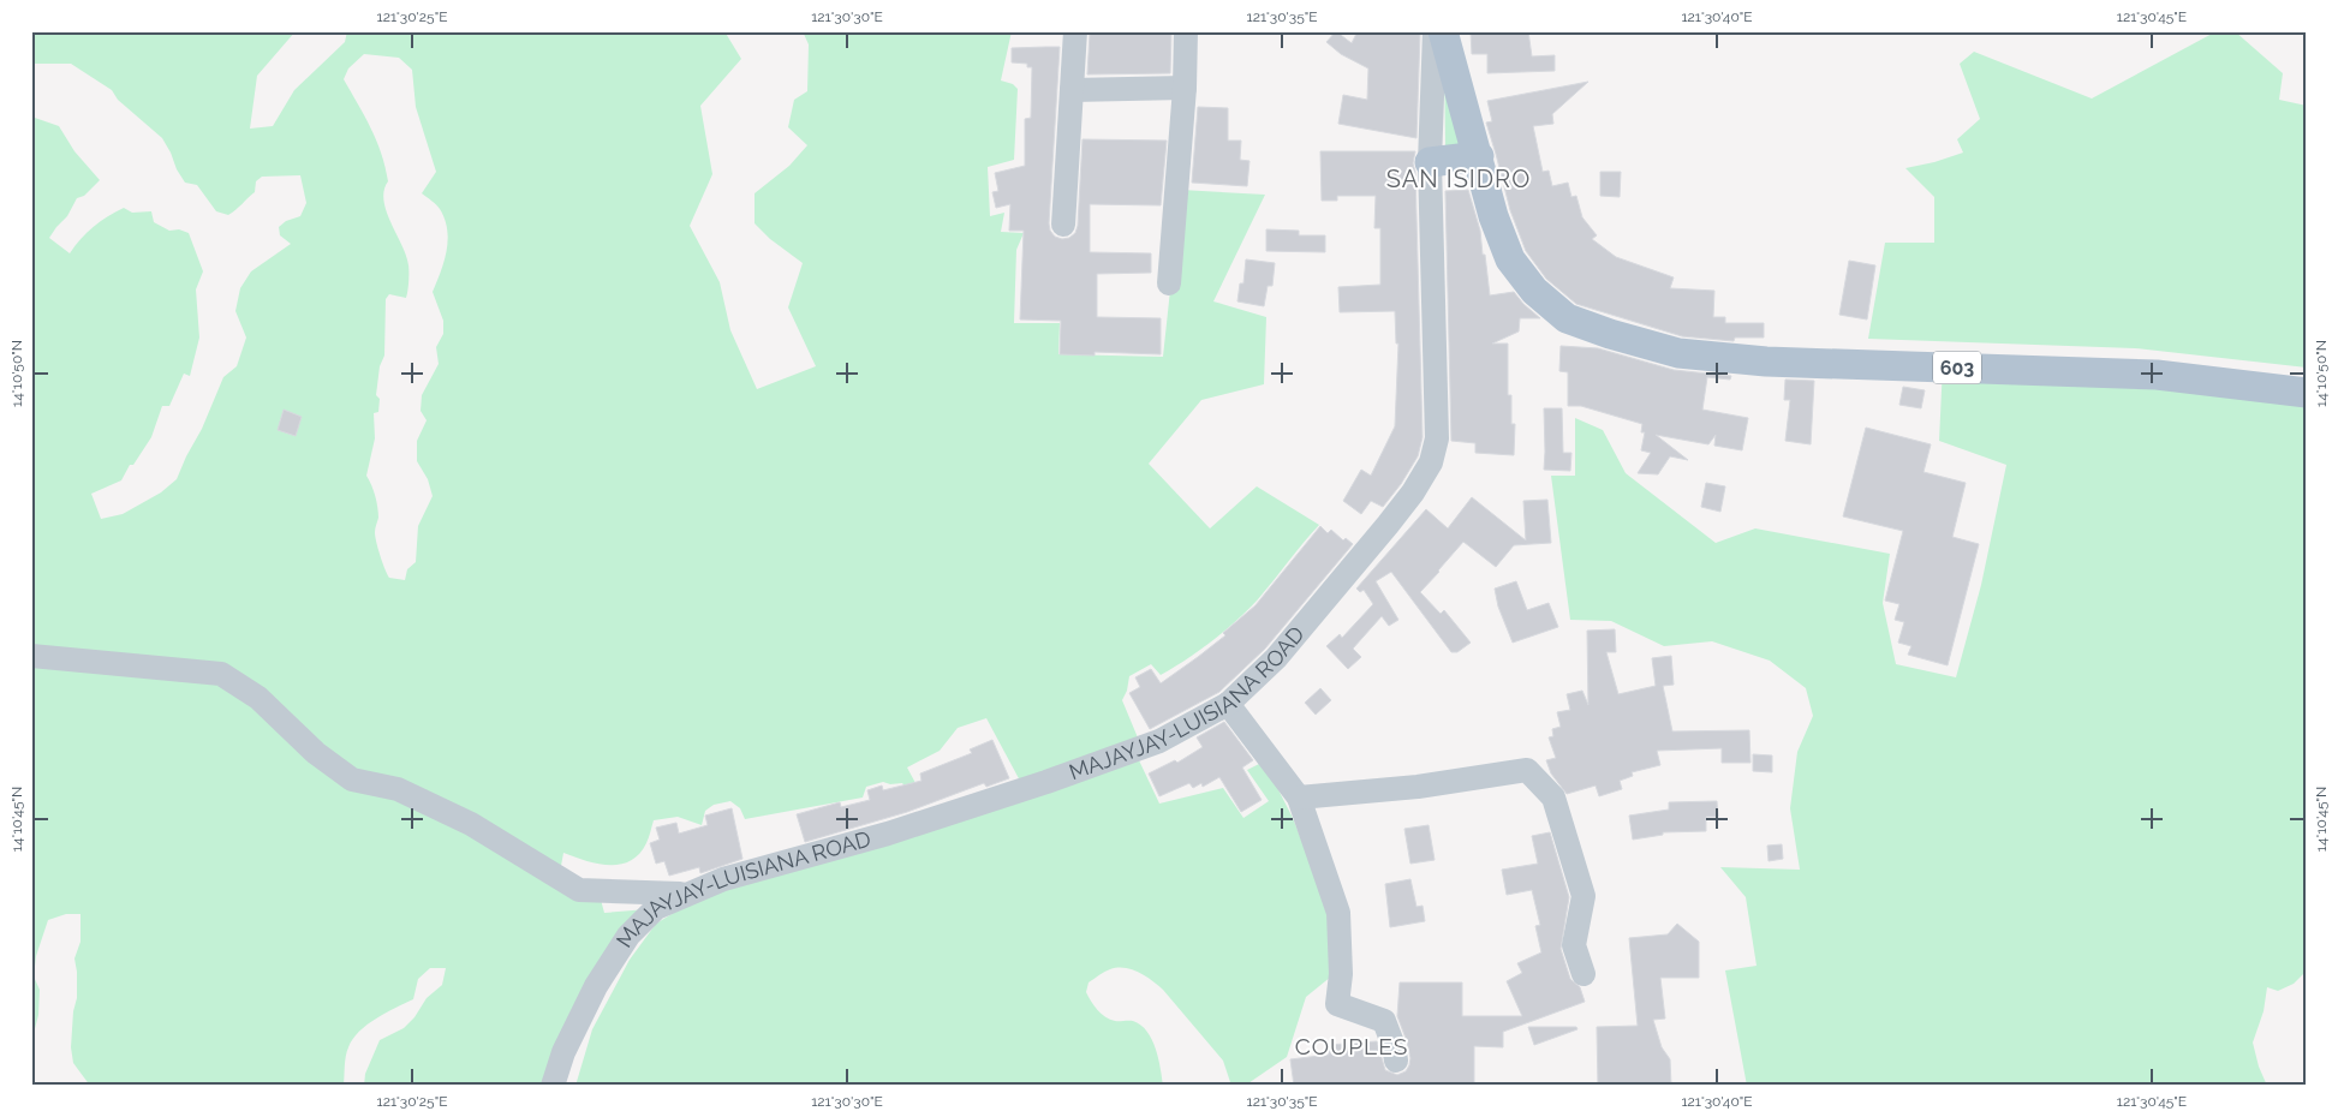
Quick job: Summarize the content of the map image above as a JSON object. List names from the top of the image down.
{
  "streets": {
    "main road": ["603"],
    "street": ["MAJAYJAY-LUISIANA ROAD"]
  },
  "districts": ["SAN ISIDRO", "COUPLES"],
  "coordinates": [
    "121°30'25\"E",
    "121°30'30\"E",
    "121°30'35\"E",
    "121°30'40\"E",
    "121°30'45\"E",
    "14°10'50\"N",
    "14°10'45\"N"
  ]
}
